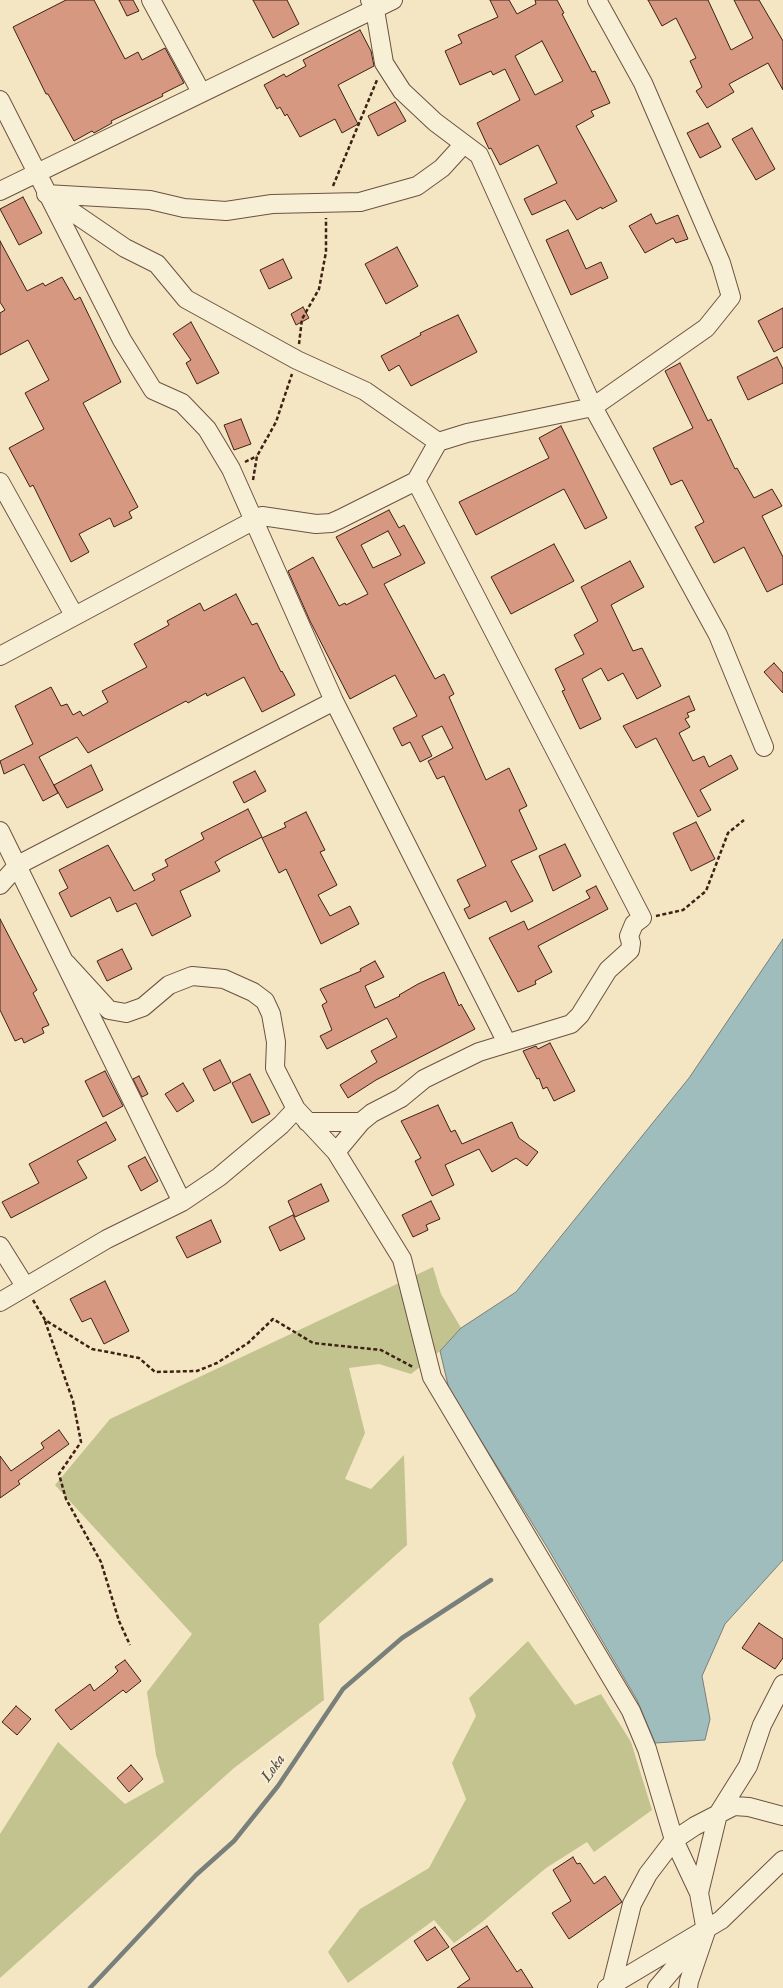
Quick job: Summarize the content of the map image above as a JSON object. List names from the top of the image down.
{
  "water": ["Loka"]
}
